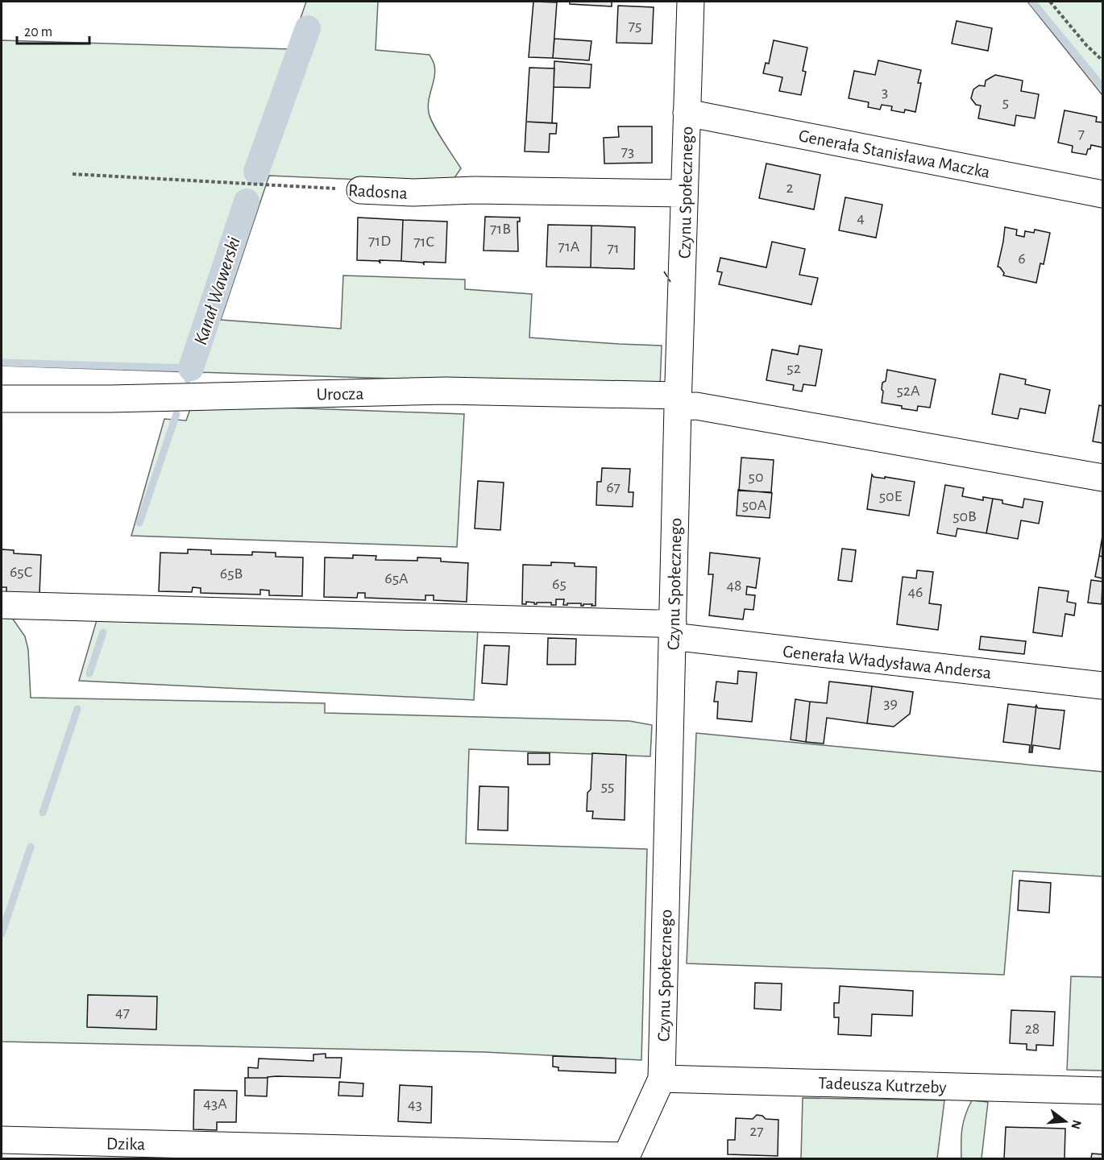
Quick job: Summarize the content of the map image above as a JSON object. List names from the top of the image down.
{
  "streets": {
    "street": [
      "Generała Stanisława Maczka",
      "Radosna",
      "Czynu Społecznego",
      "Urocza",
      "Generała Władysława Andersa",
      "Tadeusza Kutrzeby",
      "Dzika"
    ]
  },
  "crossings": [
    ["Generała Stanisława Maczka", "Czynu Społecznego"],
    ["Radosna", "Czynu Społecznego"],
    ["Czynu Społecznego", "Urocza"],
    ["Czynu Społecznego", "Generała Władysława Andersa"],
    ["Czynu Społecznego", "Tadeusza Kutrzeby"],
    ["Czynu Społecznego", "Dzika"]
  ],
  "water": ["Kanał Wawerski"],
  "house_numbers": [
    "75",
    "3",
    "5",
    "7",
    "73",
    "2",
    "4",
    "71B",
    "71D",
    "71C",
    "71A",
    "71",
    "6",
    "52",
    "52A",
    "50",
    "67",
    "50E",
    "50A",
    "50B",
    "65C",
    "65B",
    "65A",
    "65",
    "48",
    "46",
    "39",
    "55",
    "47",
    "28",
    "43A",
    "43",
    "27"
  ],
  "scale_bar": "20 m",
  "north": "right"
}
